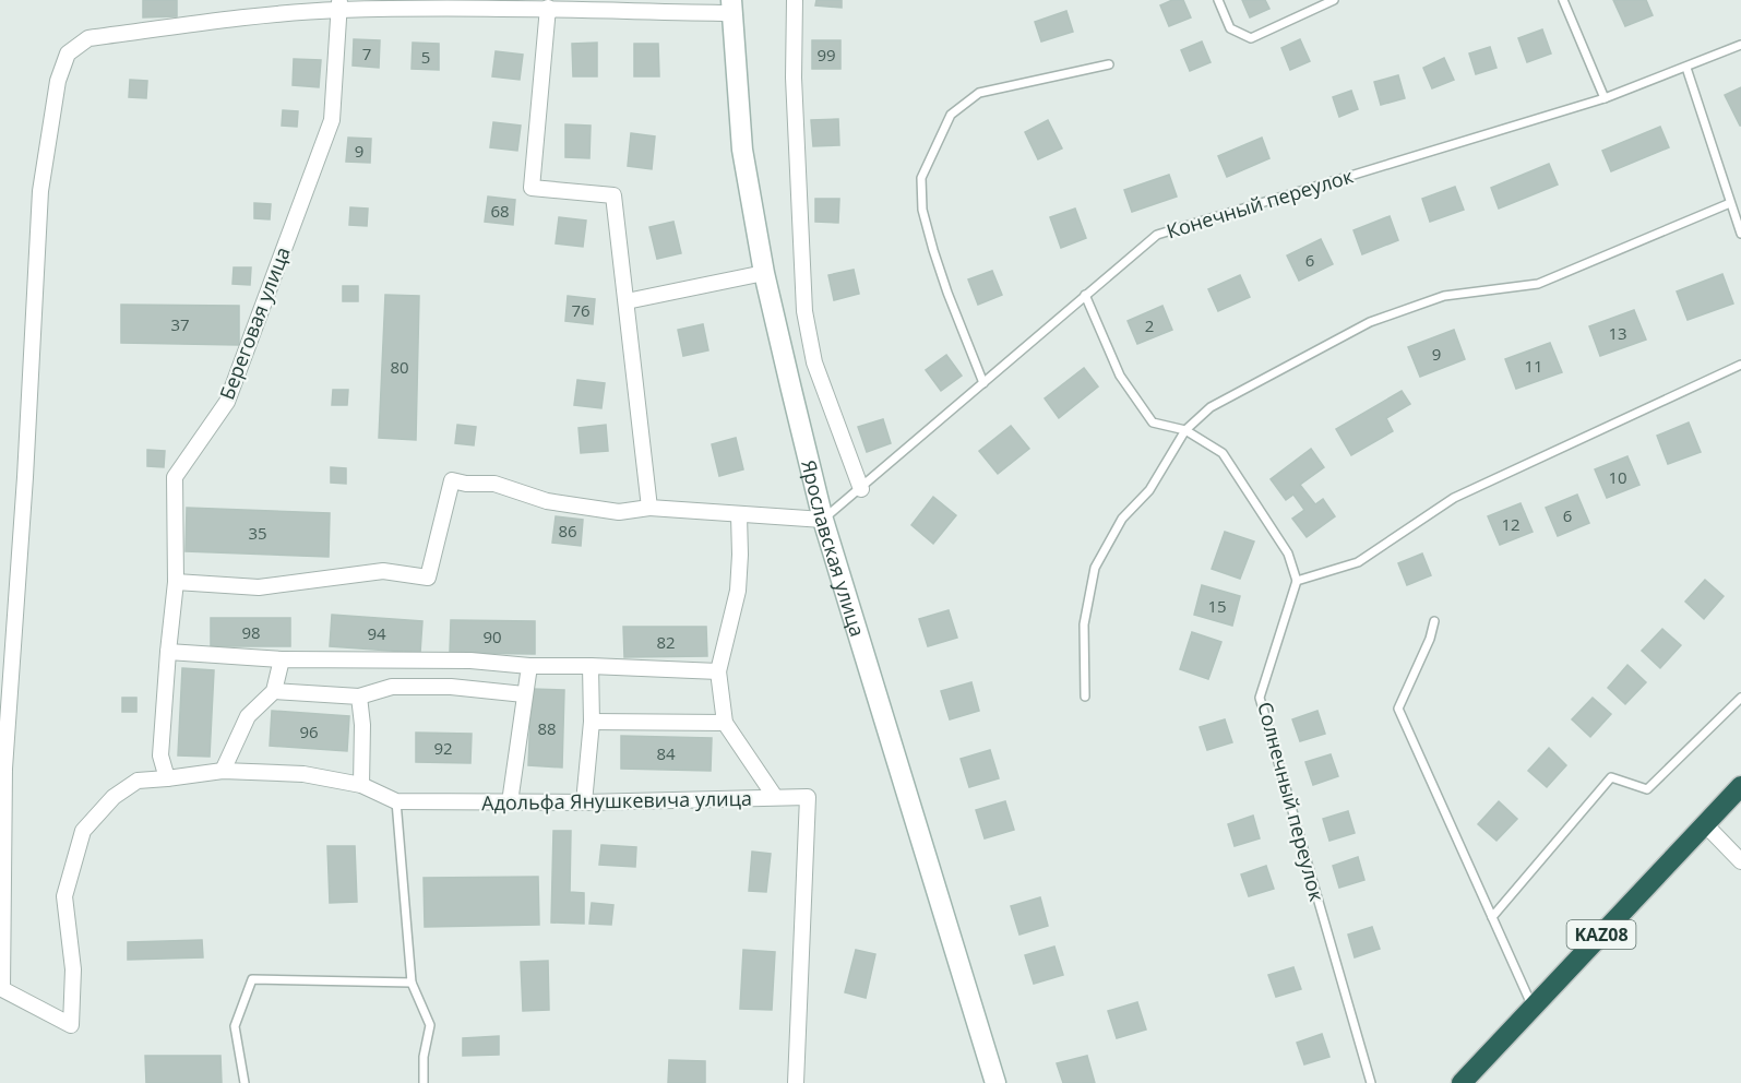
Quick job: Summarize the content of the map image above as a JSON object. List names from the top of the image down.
{
  "streets": {
    "highway": ["KAZ08"],
    "main road": ["Ярославская улица"],
    "street": ["Береговая улица", "Адольфа Янушкевича улица"],
    "lane": ["Конечный переулок", "Солнечный переулок"]
  },
  "crossings": [
    ["Конечный переулок", "Ярославская улица"],
    ["Береговая улица", "Адольфа Янушкевича улица"]
  ],
  "house_numbers": [
    "7",
    "99",
    "5",
    "9",
    "68",
    "6",
    "76",
    "37",
    "2",
    "13",
    "9",
    "11",
    "80",
    "10",
    "6",
    "12",
    "86",
    "35",
    "15",
    "98",
    "94",
    "90",
    "82",
    "88",
    "96",
    "92",
    "84"
  ]
}
